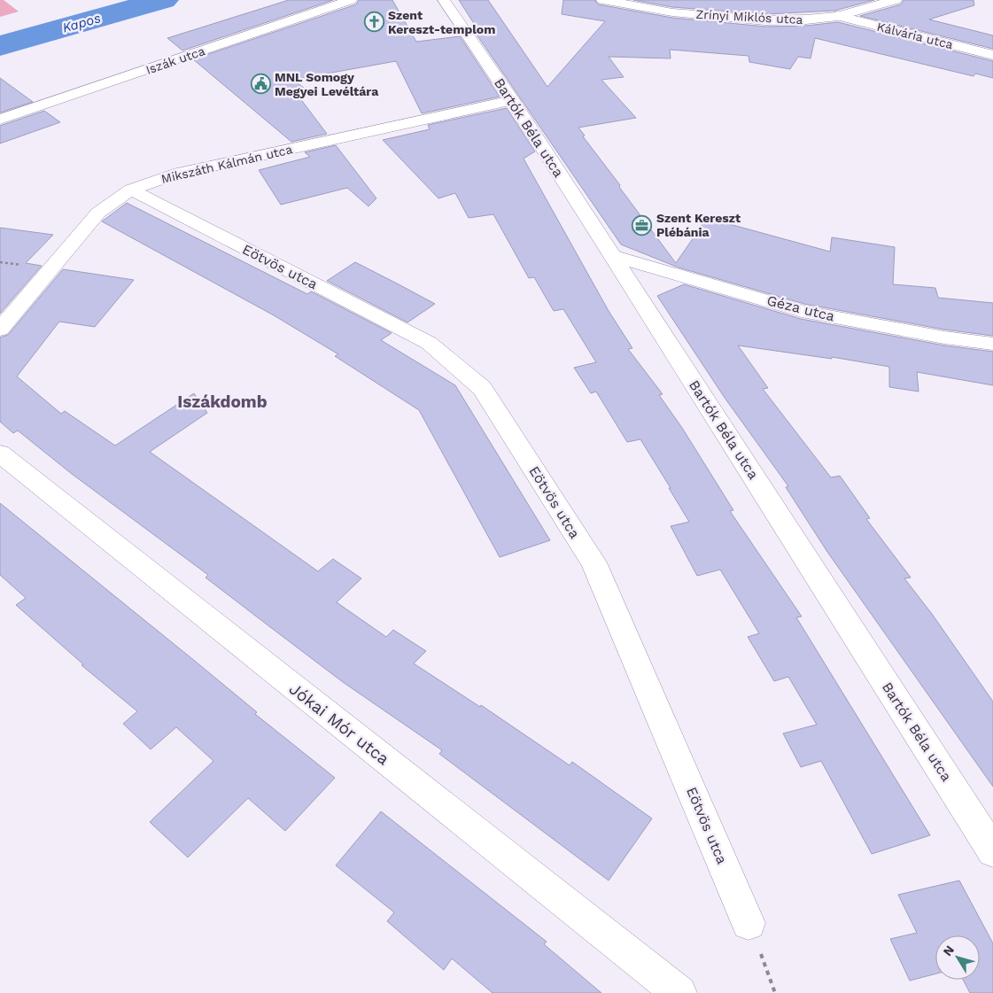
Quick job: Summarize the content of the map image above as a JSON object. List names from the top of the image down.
{
  "streets": {
    "street": [
      "Zrínyi Miklós utca",
      "Kálvária utca",
      "Iszák utca",
      "Bartók Béla utca",
      "Mikszáth Kálmán utca",
      "Eötvös utca",
      "Géza utca",
      "Jókai Mór utca"
    ]
  },
  "crossings": [
    ["Zrínyi Miklós utca", "Kálvária utca"],
    ["Bartók Béla utca", "Mikszáth Kálmán utca"],
    ["Bartók Béla utca", "Géza utca"],
    ["Mikszáth Kálmán utca", "Eötvös utca"]
  ],
  "districts": ["Iszákdomb"],
  "water": ["Kapos"],
  "places": {
    "church": ["Szent Kereszt-templom"],
    "public building": ["MNL Somogy Megyei Levéltára"],
    "office": ["Szent Kereszt Plébánia"]
  },
  "north": "top left"
}
